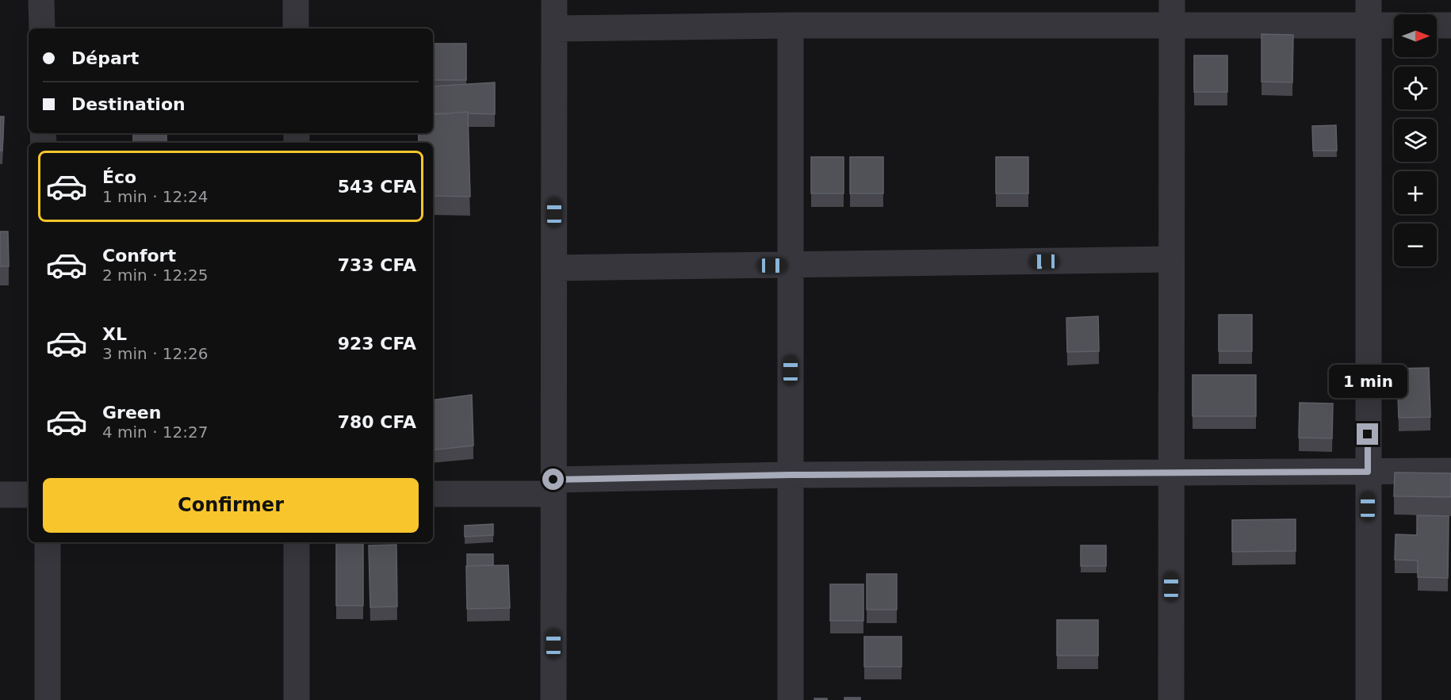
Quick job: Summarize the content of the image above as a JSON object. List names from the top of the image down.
{
  "north": "right",
  "page": {
    "map_buttons": ["+", "−"],
    "banner": ["Départ", "Destination"],
    "list": [
      {
        "name": "Éco",
        "note": "1 min · 12:24",
        "value": "543 CFA"
      },
      {
        "name": "Confort",
        "note": "2 min · 12:25",
        "value": "733 CFA"
      },
      {
        "name": "XL",
        "note": "3 min · 12:26",
        "value": "923 CFA"
      },
      {
        "name": "Green",
        "note": "4 min · 12:27",
        "value": "780 CFA"
      }
    ],
    "bubble": "1 min",
    "buttons": "Confirmer"
  }
}
